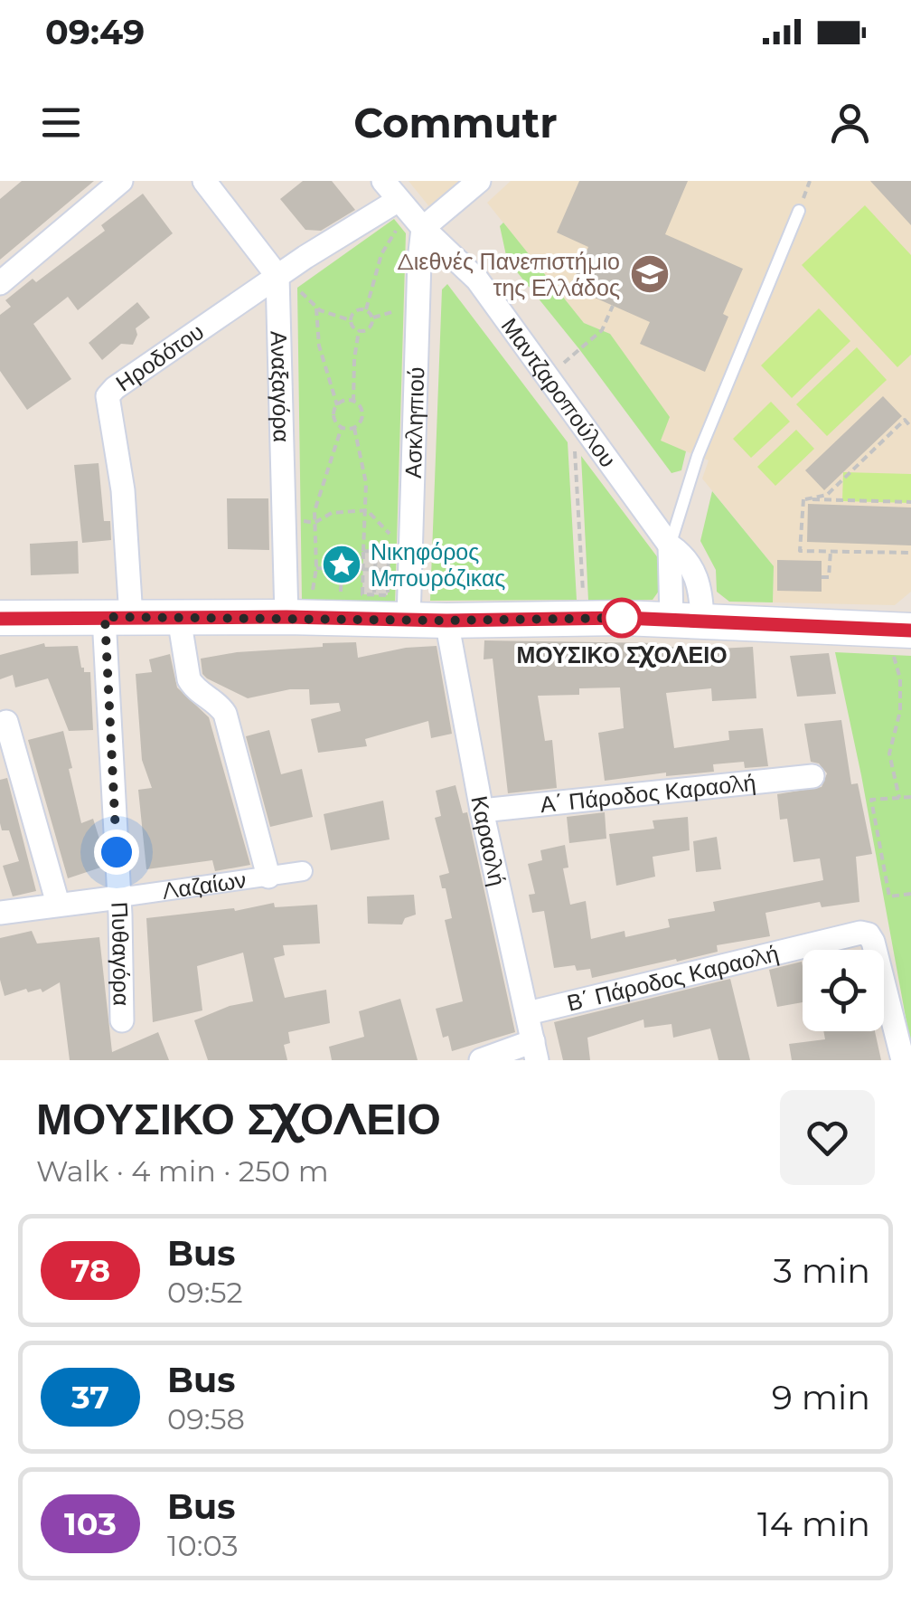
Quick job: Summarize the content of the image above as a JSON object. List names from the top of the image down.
{
  "streets": {
    "street": [
      "Ηροδότου",
      "Αναξαγόρα",
      "Μαντζαροπούλου",
      "Ασκληπιού",
      "Α΄ Πάροδος Καραολή",
      "Καραολή",
      "Λαζαίων",
      "Πυθαγόρα",
      "Β΄ Πάροδος Καραολή"
    ]
  },
  "crossings": [
    ["Ηροδότου", "Αναξαγόρα"],
    ["Ηροδότου", "Μαντζαροπούλου"],
    ["Ηροδότου", "Ασκληπιού"],
    ["Ηροδότου", "Πυθαγόρα"],
    ["Μαντζαροπούλου", "Ασκληπιού"],
    ["Α΄ Πάροδος Καραολή", "Καραολή"],
    ["Καραολή", "Β΄ Πάροδος Καραολή"],
    ["Λαζαίων", "Πυθαγόρα"]
  ],
  "places": {
    "school or university": ["Διεθνές Πανεπιστήμιο της Ελλάδος"],
    "place": ["Νικηφόρος Μπουρόζικας"],
    "other": ["ΜΟΥΣΙΚΟ ΣΧΟΛΕΙΟ"]
  },
  "lines": ["bus line 78"],
  "page": {
    "status": "09:49",
    "header": "Commutr",
    "heading": ["ΜΟΥΣΙΚΟ ΣΧΟΛΕΙΟ", "Walk · 4 min · 250 m"],
    "list": [
      {
        "mark": "78",
        "name": "Bus",
        "note": "09:52",
        "value": "3 min"
      },
      {
        "mark": "37",
        "name": "Bus",
        "note": "09:58",
        "value": "9 min"
      },
      {
        "mark": "103",
        "name": "Bus",
        "note": "10:03",
        "value": "14 min"
      }
    ]
  }
}
